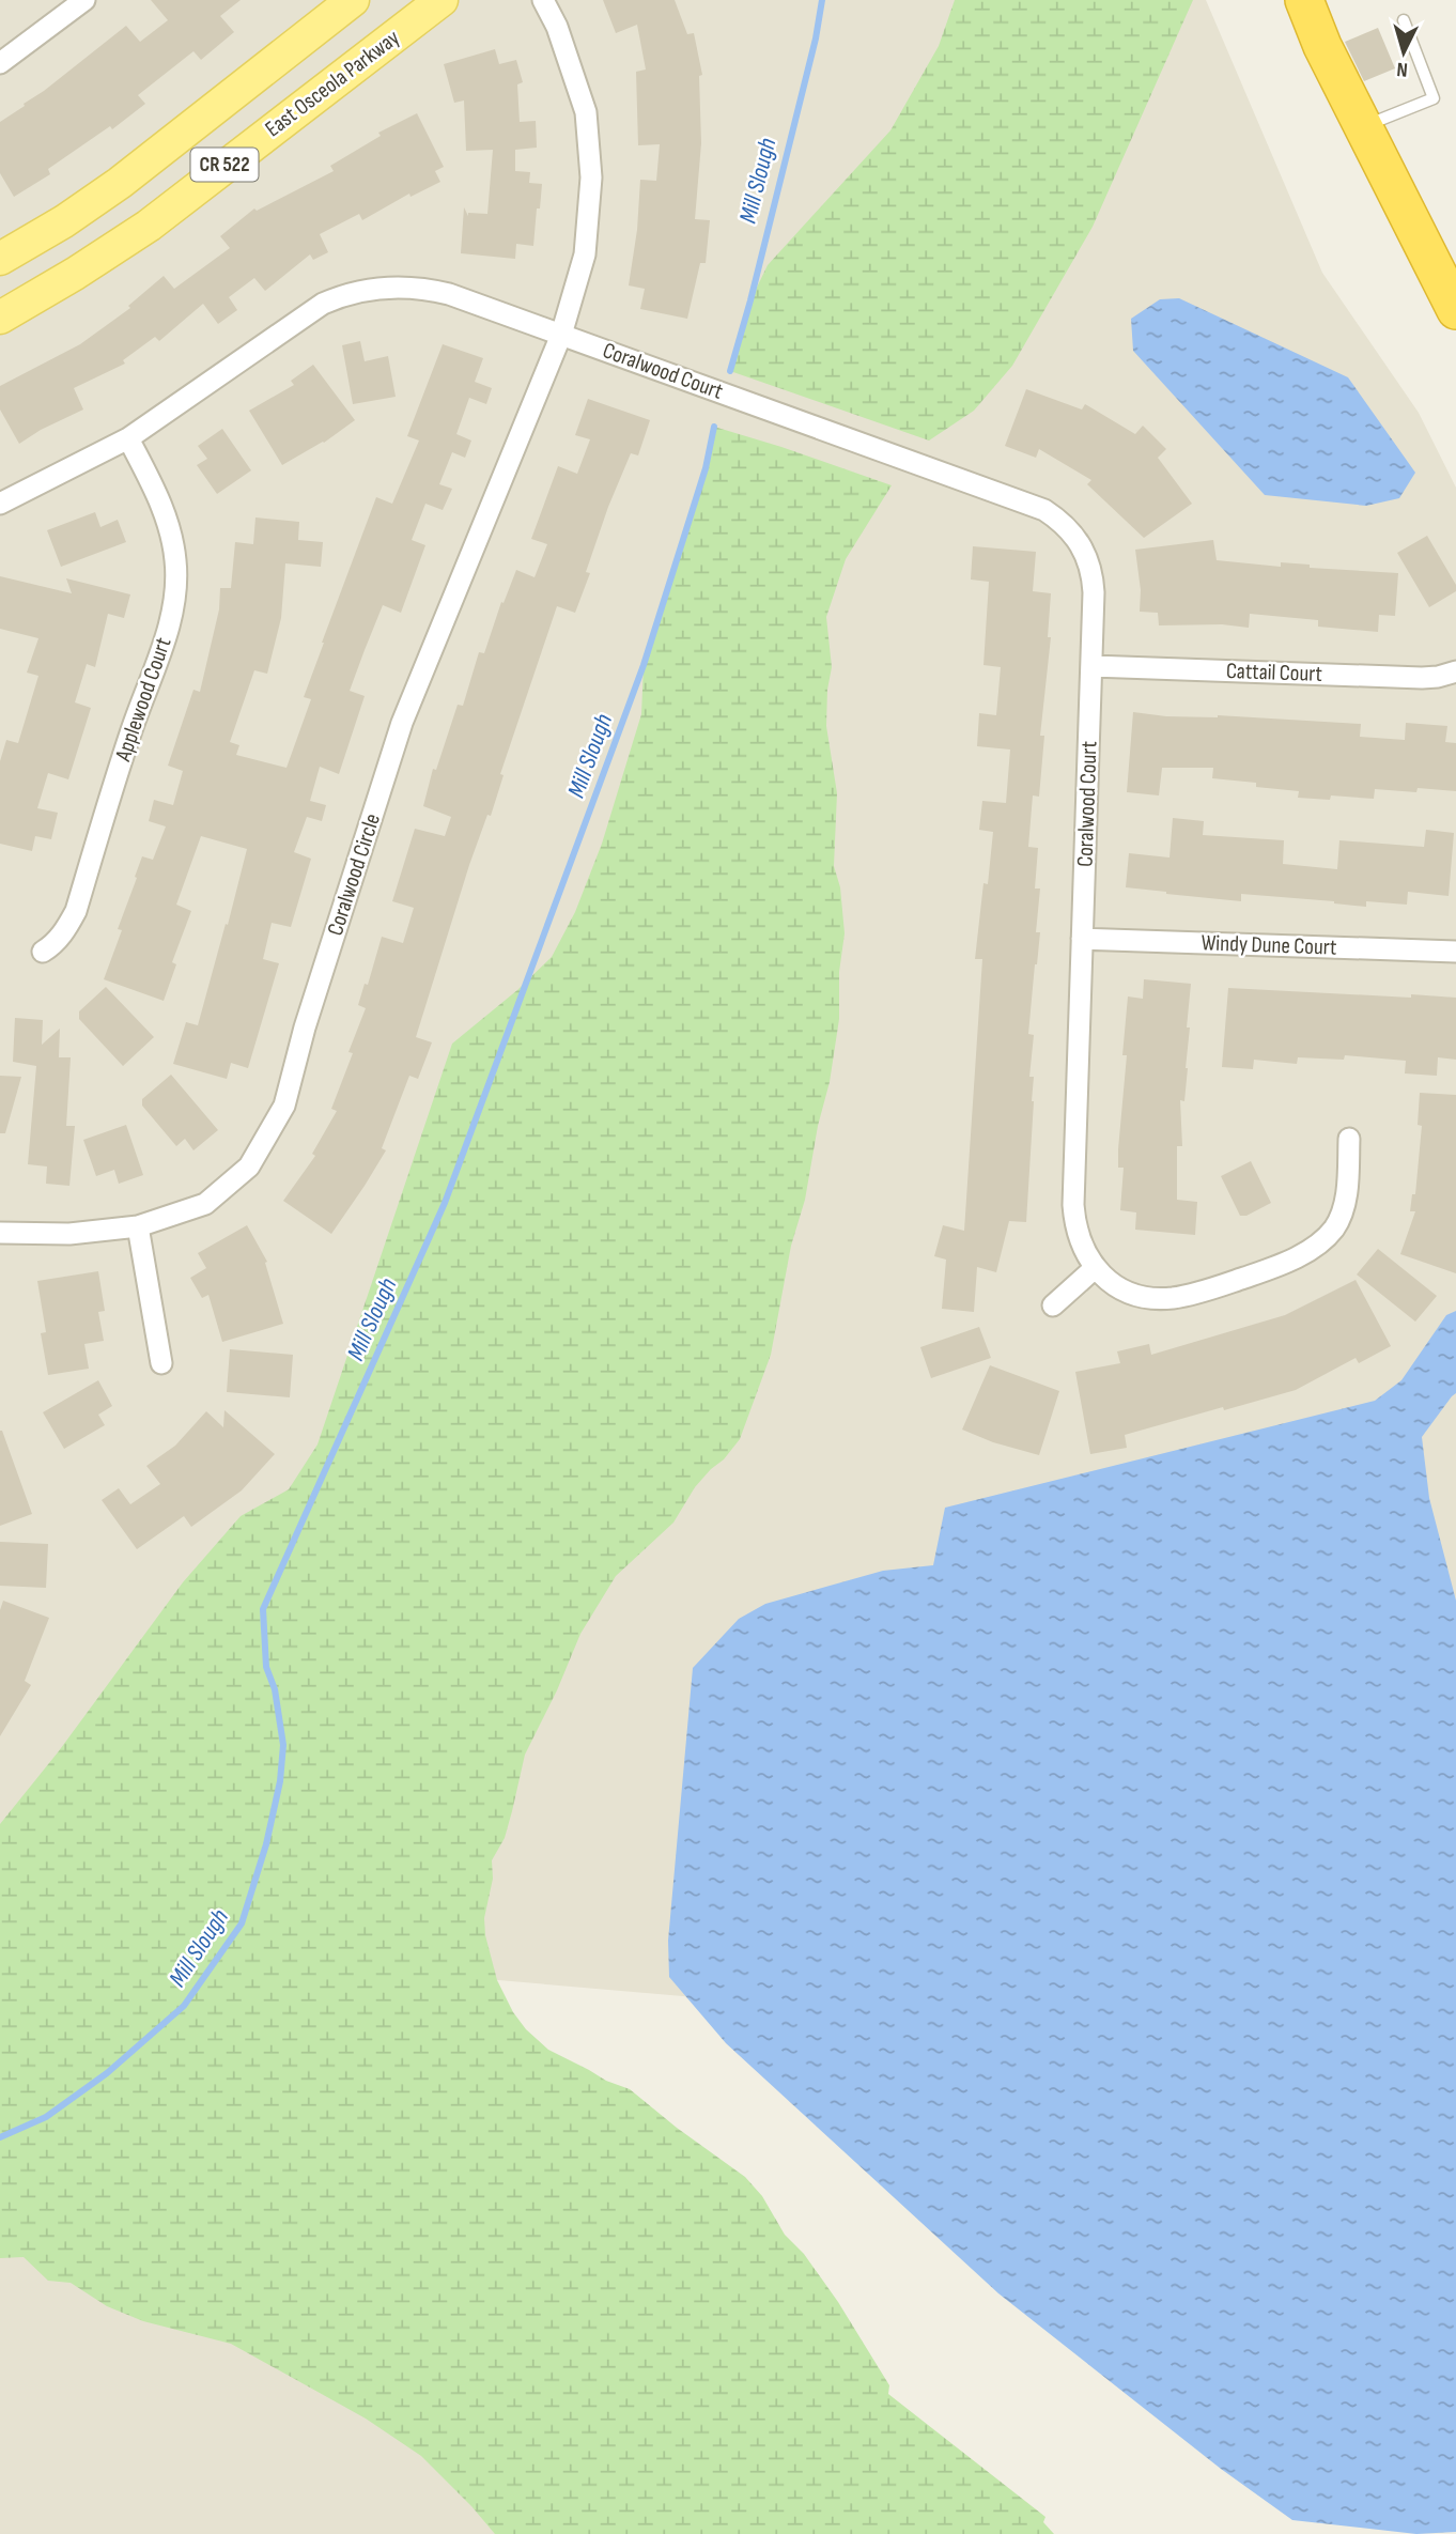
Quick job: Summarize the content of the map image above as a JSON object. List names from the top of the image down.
{
  "streets": {
    "main road": ["East Osceola Parkway", "CR 522"],
    "street": [
      "Coralwood Court",
      "Cattail Court",
      "Applewood Court",
      "Coralwood Circle",
      "Windy Dune Court"
    ]
  },
  "crossings": [
    ["Coralwood Court", "Cattail Court"],
    ["Coralwood Court", "Coralwood Circle"],
    ["Coralwood Court", "Windy Dune Court"]
  ],
  "water": ["Mill Slough"],
  "north": "bottom"
}
